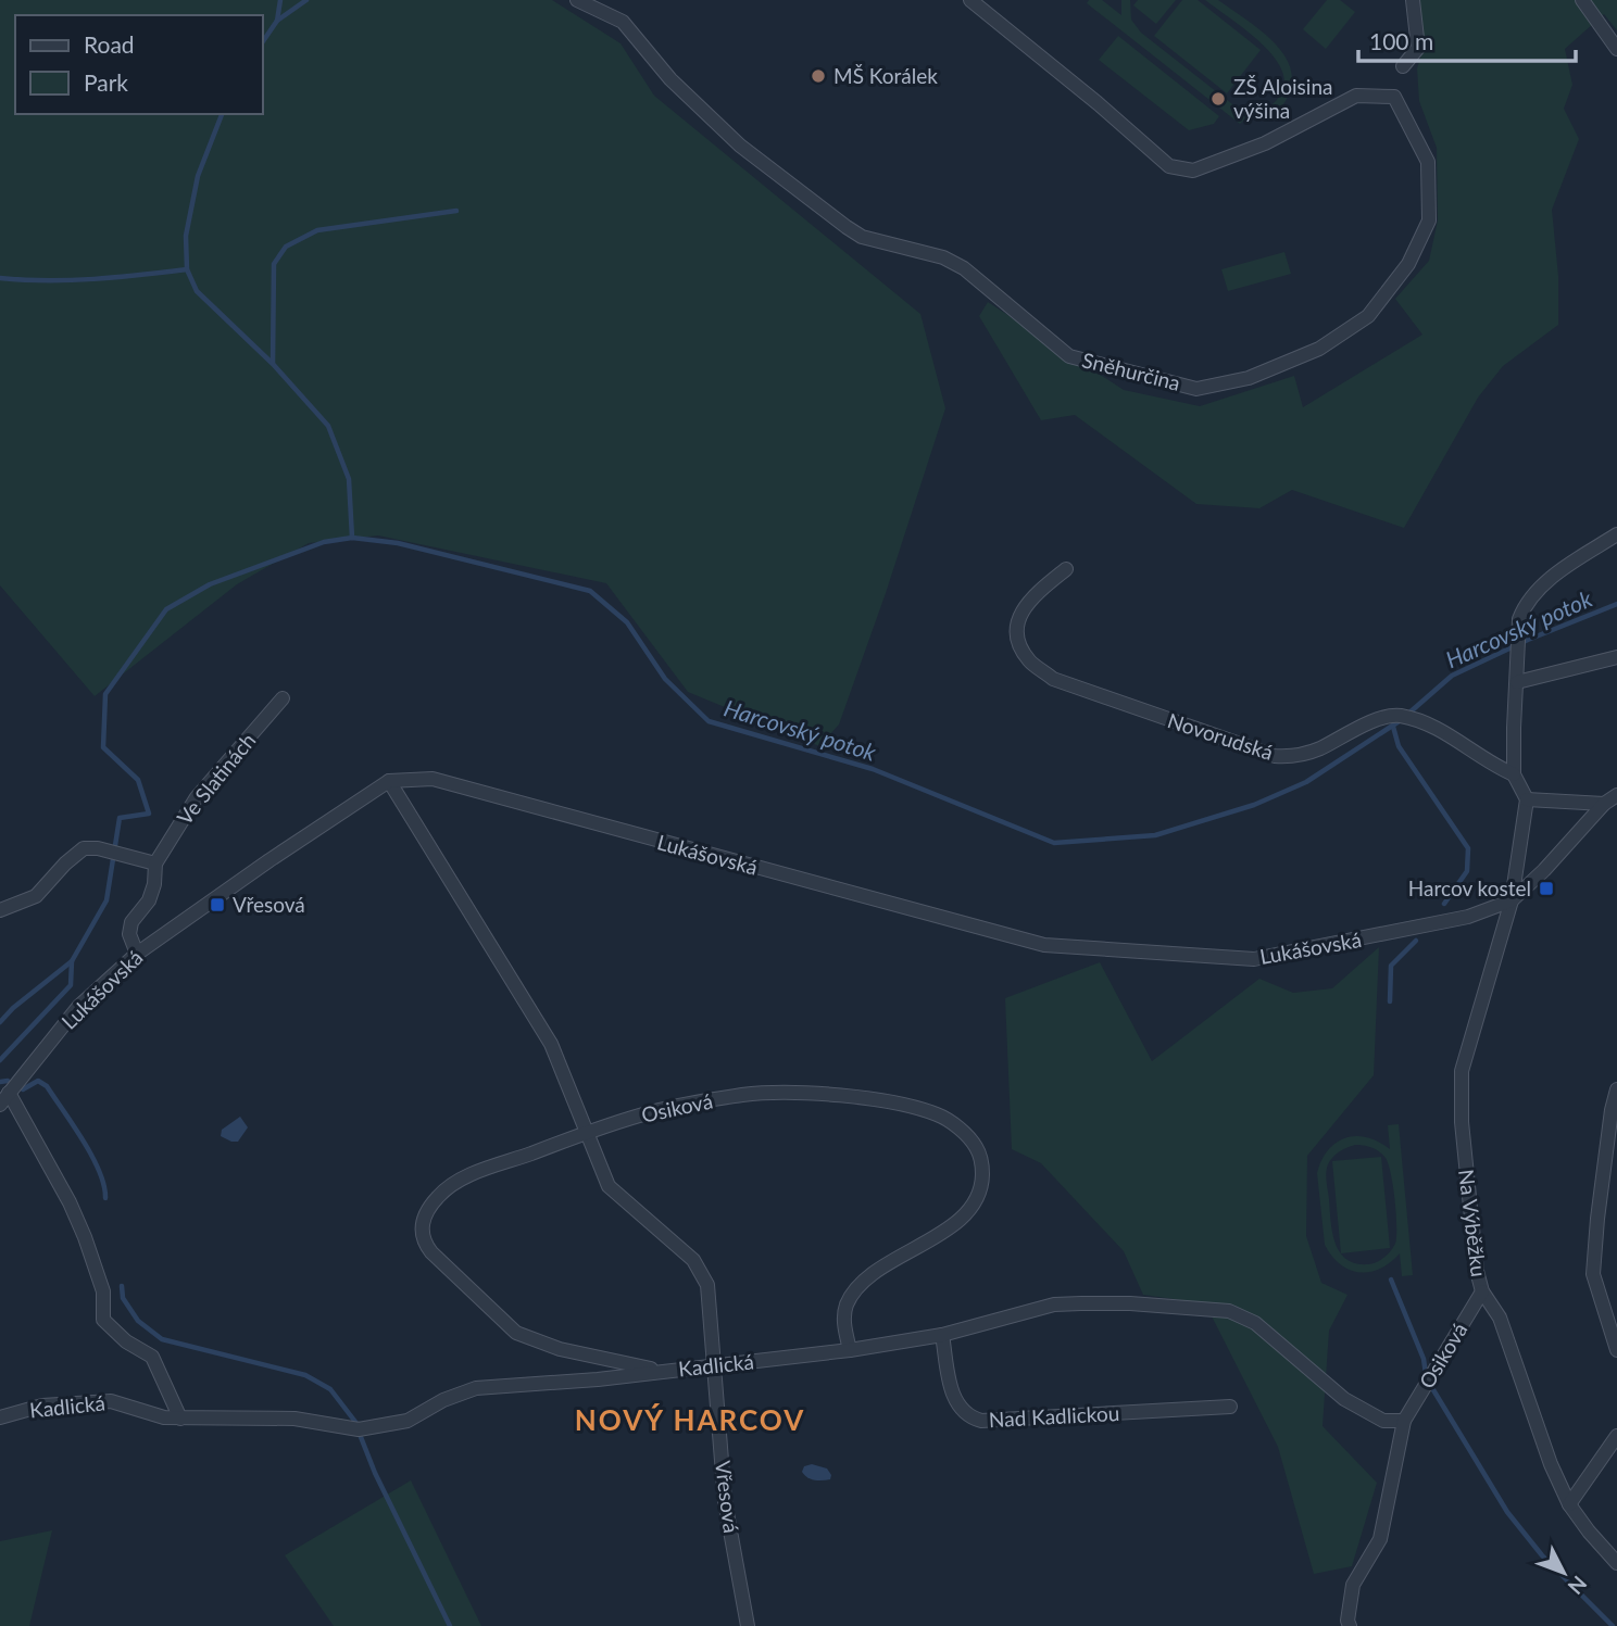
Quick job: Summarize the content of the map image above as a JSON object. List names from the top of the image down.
{
  "streets": {
    "street": [
      "Sněhurčina",
      "Novorudská",
      "Ve Slatinách",
      "Lukášovská",
      "Osiková",
      "Na Výběžku",
      "Kadlická",
      "Nad Kadlickou",
      "Vřesová"
    ]
  },
  "crossings": [
    ["Ve Slatinách", "Lukášovská"],
    ["Lukášovská", "Na Výběžku"],
    ["Lukášovská", "Kadlická"],
    ["Lukášovská", "Vřesová"],
    ["Osiková", "Na Výběžku"],
    ["Osiková", "Kadlická"],
    ["Osiková", "Vřesová"],
    ["Kadlická", "Nad Kadlickou"],
    ["Kadlická", "Vřesová"]
  ],
  "districts": ["NOVÝ HARCOV"],
  "water": ["Harcovský potok"],
  "places": {
    "other": ["MŠ Korálek", "ZŠ Aloisina výšina"],
    "transit": ["Harcov kostel", "Vřesová"]
  },
  "legend": ["Road", "Park"],
  "scale_bar": "100 m",
  "north": "bottom right"
}
